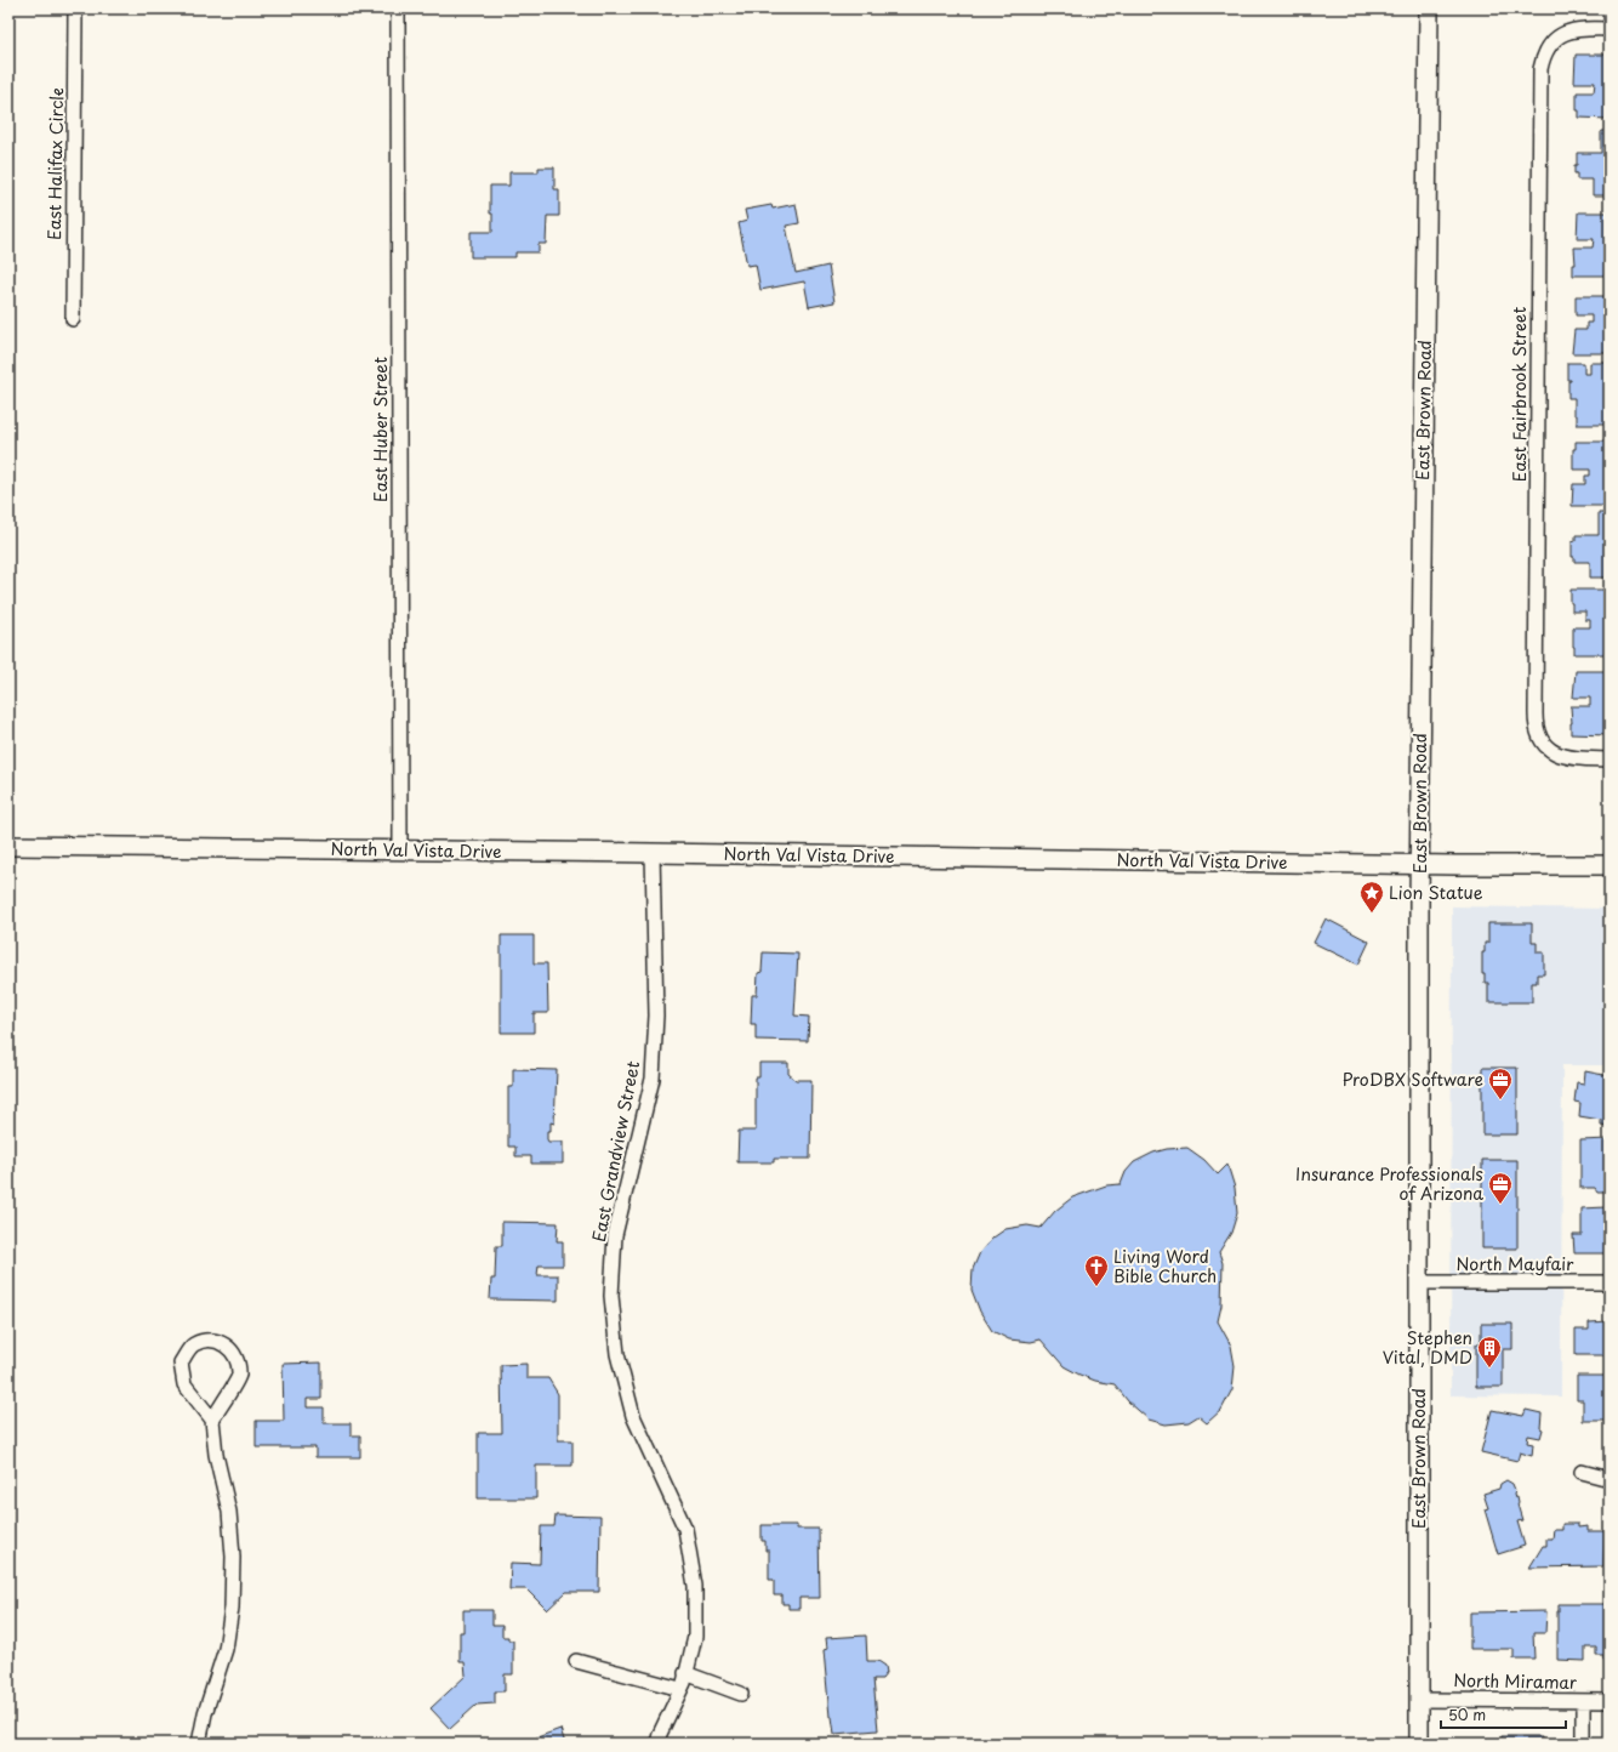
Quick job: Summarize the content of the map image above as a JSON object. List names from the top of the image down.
{
  "streets": {
    "main road": ["East Brown Road", "North Val Vista Drive"],
    "street": [
      "East Halifax Circle",
      "East Fairbrook Street",
      "East Huber Street",
      "East Grandview Street",
      "North Mayfair",
      "North Miramar"
    ]
  },
  "crossings": [
    ["East Brown Road", "North Val Vista Drive"],
    ["East Brown Road", "North Mayfair"],
    ["East Brown Road", "North Miramar"],
    ["East Huber Street", "North Val Vista Drive"],
    ["North Val Vista Drive", "East Grandview Street"]
  ],
  "places": {
    "place": ["Lion Statue"],
    "office": ["ProDBX Software", "Insurance Professionals of Arizona"],
    "church": ["Living Word Bible Church"],
    "building": ["Stephen Vital, DMD"]
  },
  "scale_bar": "50 m"
}
